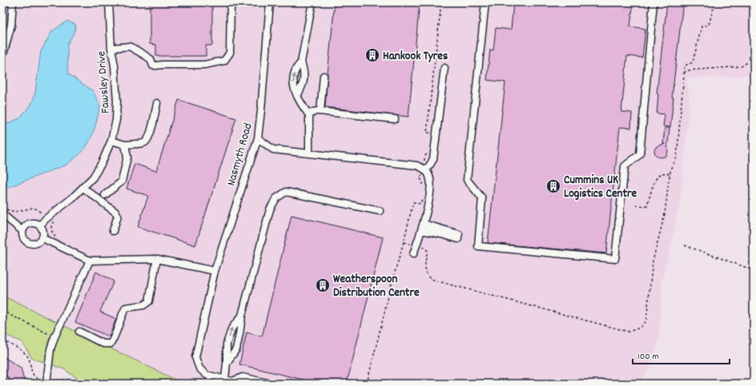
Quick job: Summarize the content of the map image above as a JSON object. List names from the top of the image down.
{
  "streets": {
    "street": ["Fawsley Drive", "Nasmyth Road"]
  },
  "places": {
    "building": ["Hankook Tyres", "Cummins UK Logistics Centre", "Weatherspoon Distribution Centre"]
  },
  "scale_bar": "100 m"
}
